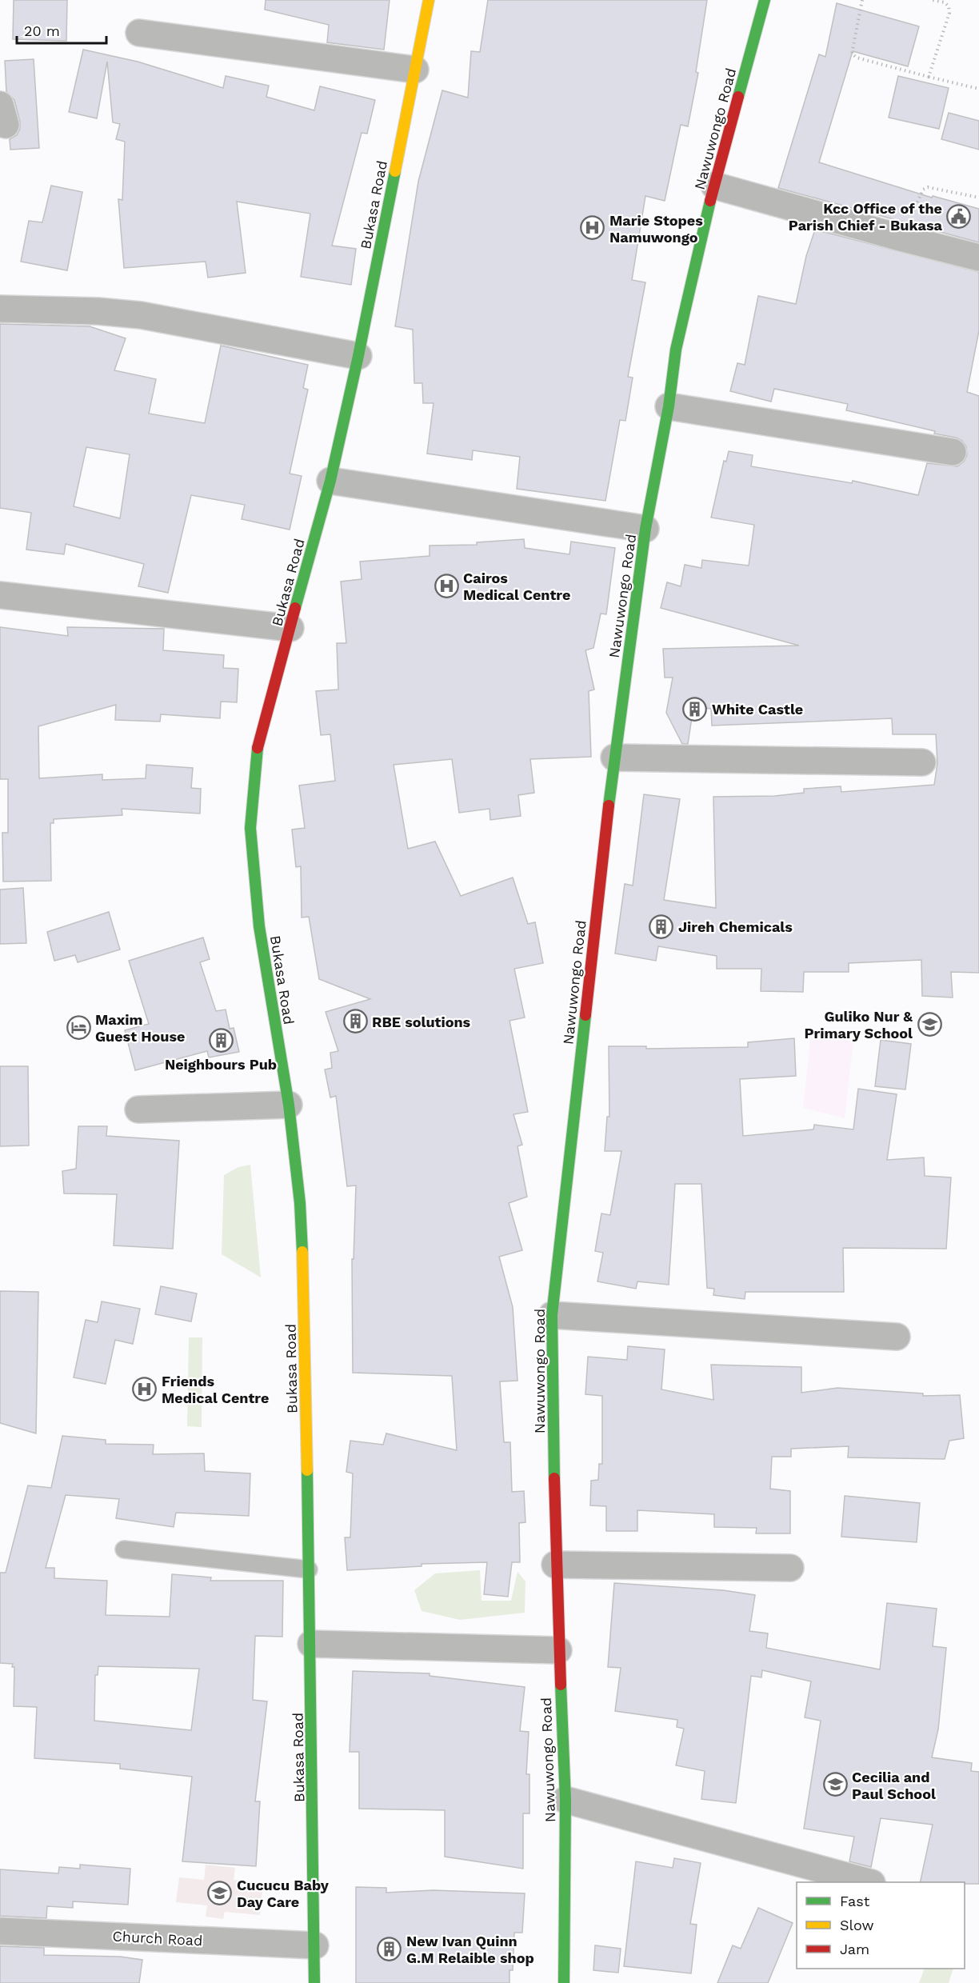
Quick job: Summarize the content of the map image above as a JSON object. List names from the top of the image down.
{
  "streets": {
    "street": ["Nawuwongo Road", "Bukasa Road", "Church Road"]
  },
  "crossings": [
    ["Bukasa Road", "Church Road"]
  ],
  "places": {
    "public building": ["Kcc Office of the Parish Chief - Bukasa"],
    "hospital": ["Marie Stopes Namuwongo", "Cairos Medical Centre", "Friends Medical Centre"],
    "building": [
      "White Castle",
      "Jireh Chemicals",
      "RBE solutions",
      "Neighbours Pub",
      "New Ivan Quinn G.M Relaible shop"
    ],
    "school or university": ["Guliko Nur & Primary School", "Cecilia and Paul School", "Cucucu Baby Day Care"],
    "hotel": ["Maxim Guest House"]
  },
  "legend": ["Fast", "Slow", "Jam"],
  "scale_bar": "20 m"
}
